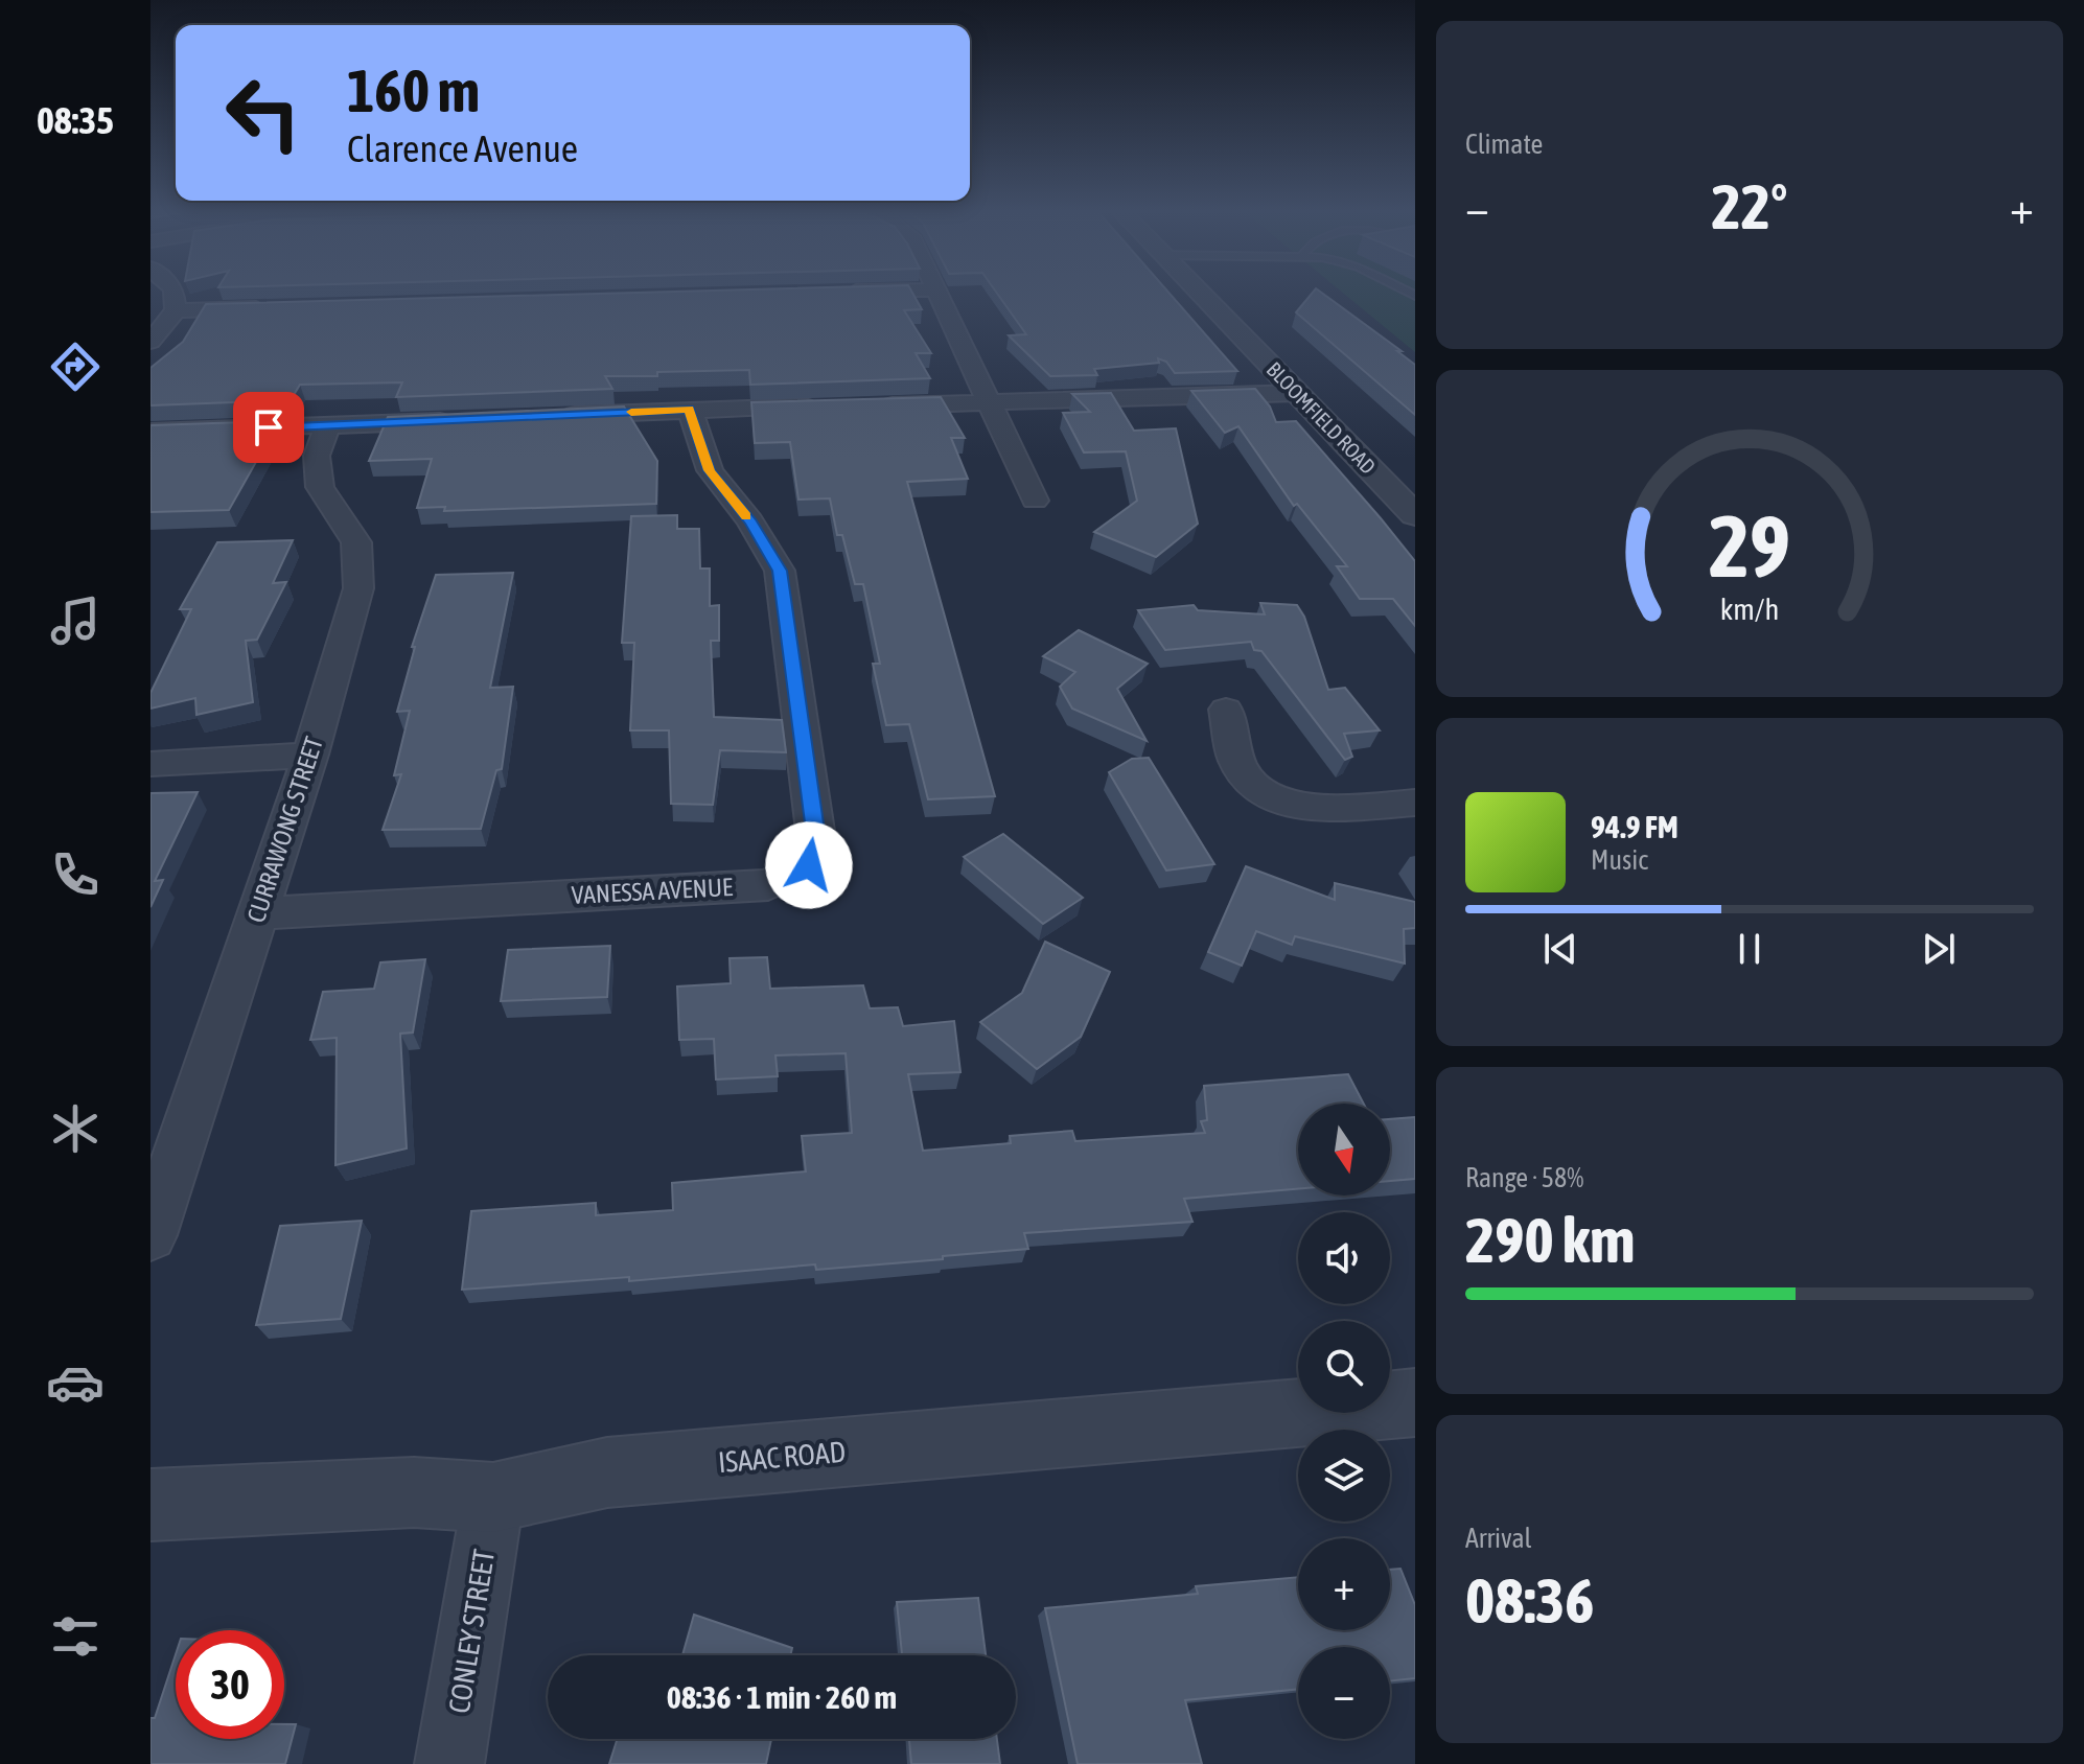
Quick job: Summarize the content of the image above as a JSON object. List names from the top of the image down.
{
  "streets": {
    "street": [
      "BLOOMFIELD ROAD",
      "CURRAWONG STREET",
      "VANESSA AVENUE",
      "ISAAC ROAD",
      "CONLEY STREET"
    ]
  },
  "crossings": [
    ["CURRAWONG STREET", "VANESSA AVENUE"],
    ["ISAAC ROAD", "CONLEY STREET"]
  ],
  "north": "bottom",
  "page": {
    "tabs": "08:35",
    "tile": [
      "Climate",
      ["Range · 58%", "290 km"],
      ["Arrival", "08:36"]
    ],
    "turn": ["160 m", "Clarence Avenue"],
    "heat": ["−", "22°", "+"],
    "song": ["94.9 FM", "Music"],
    "map_buttons": ["+", "−"],
    "limit": "30",
    "trip": "08:36 · 1 min · 260 m",
    "gauge": ["29", "km/h"]
  }
}
